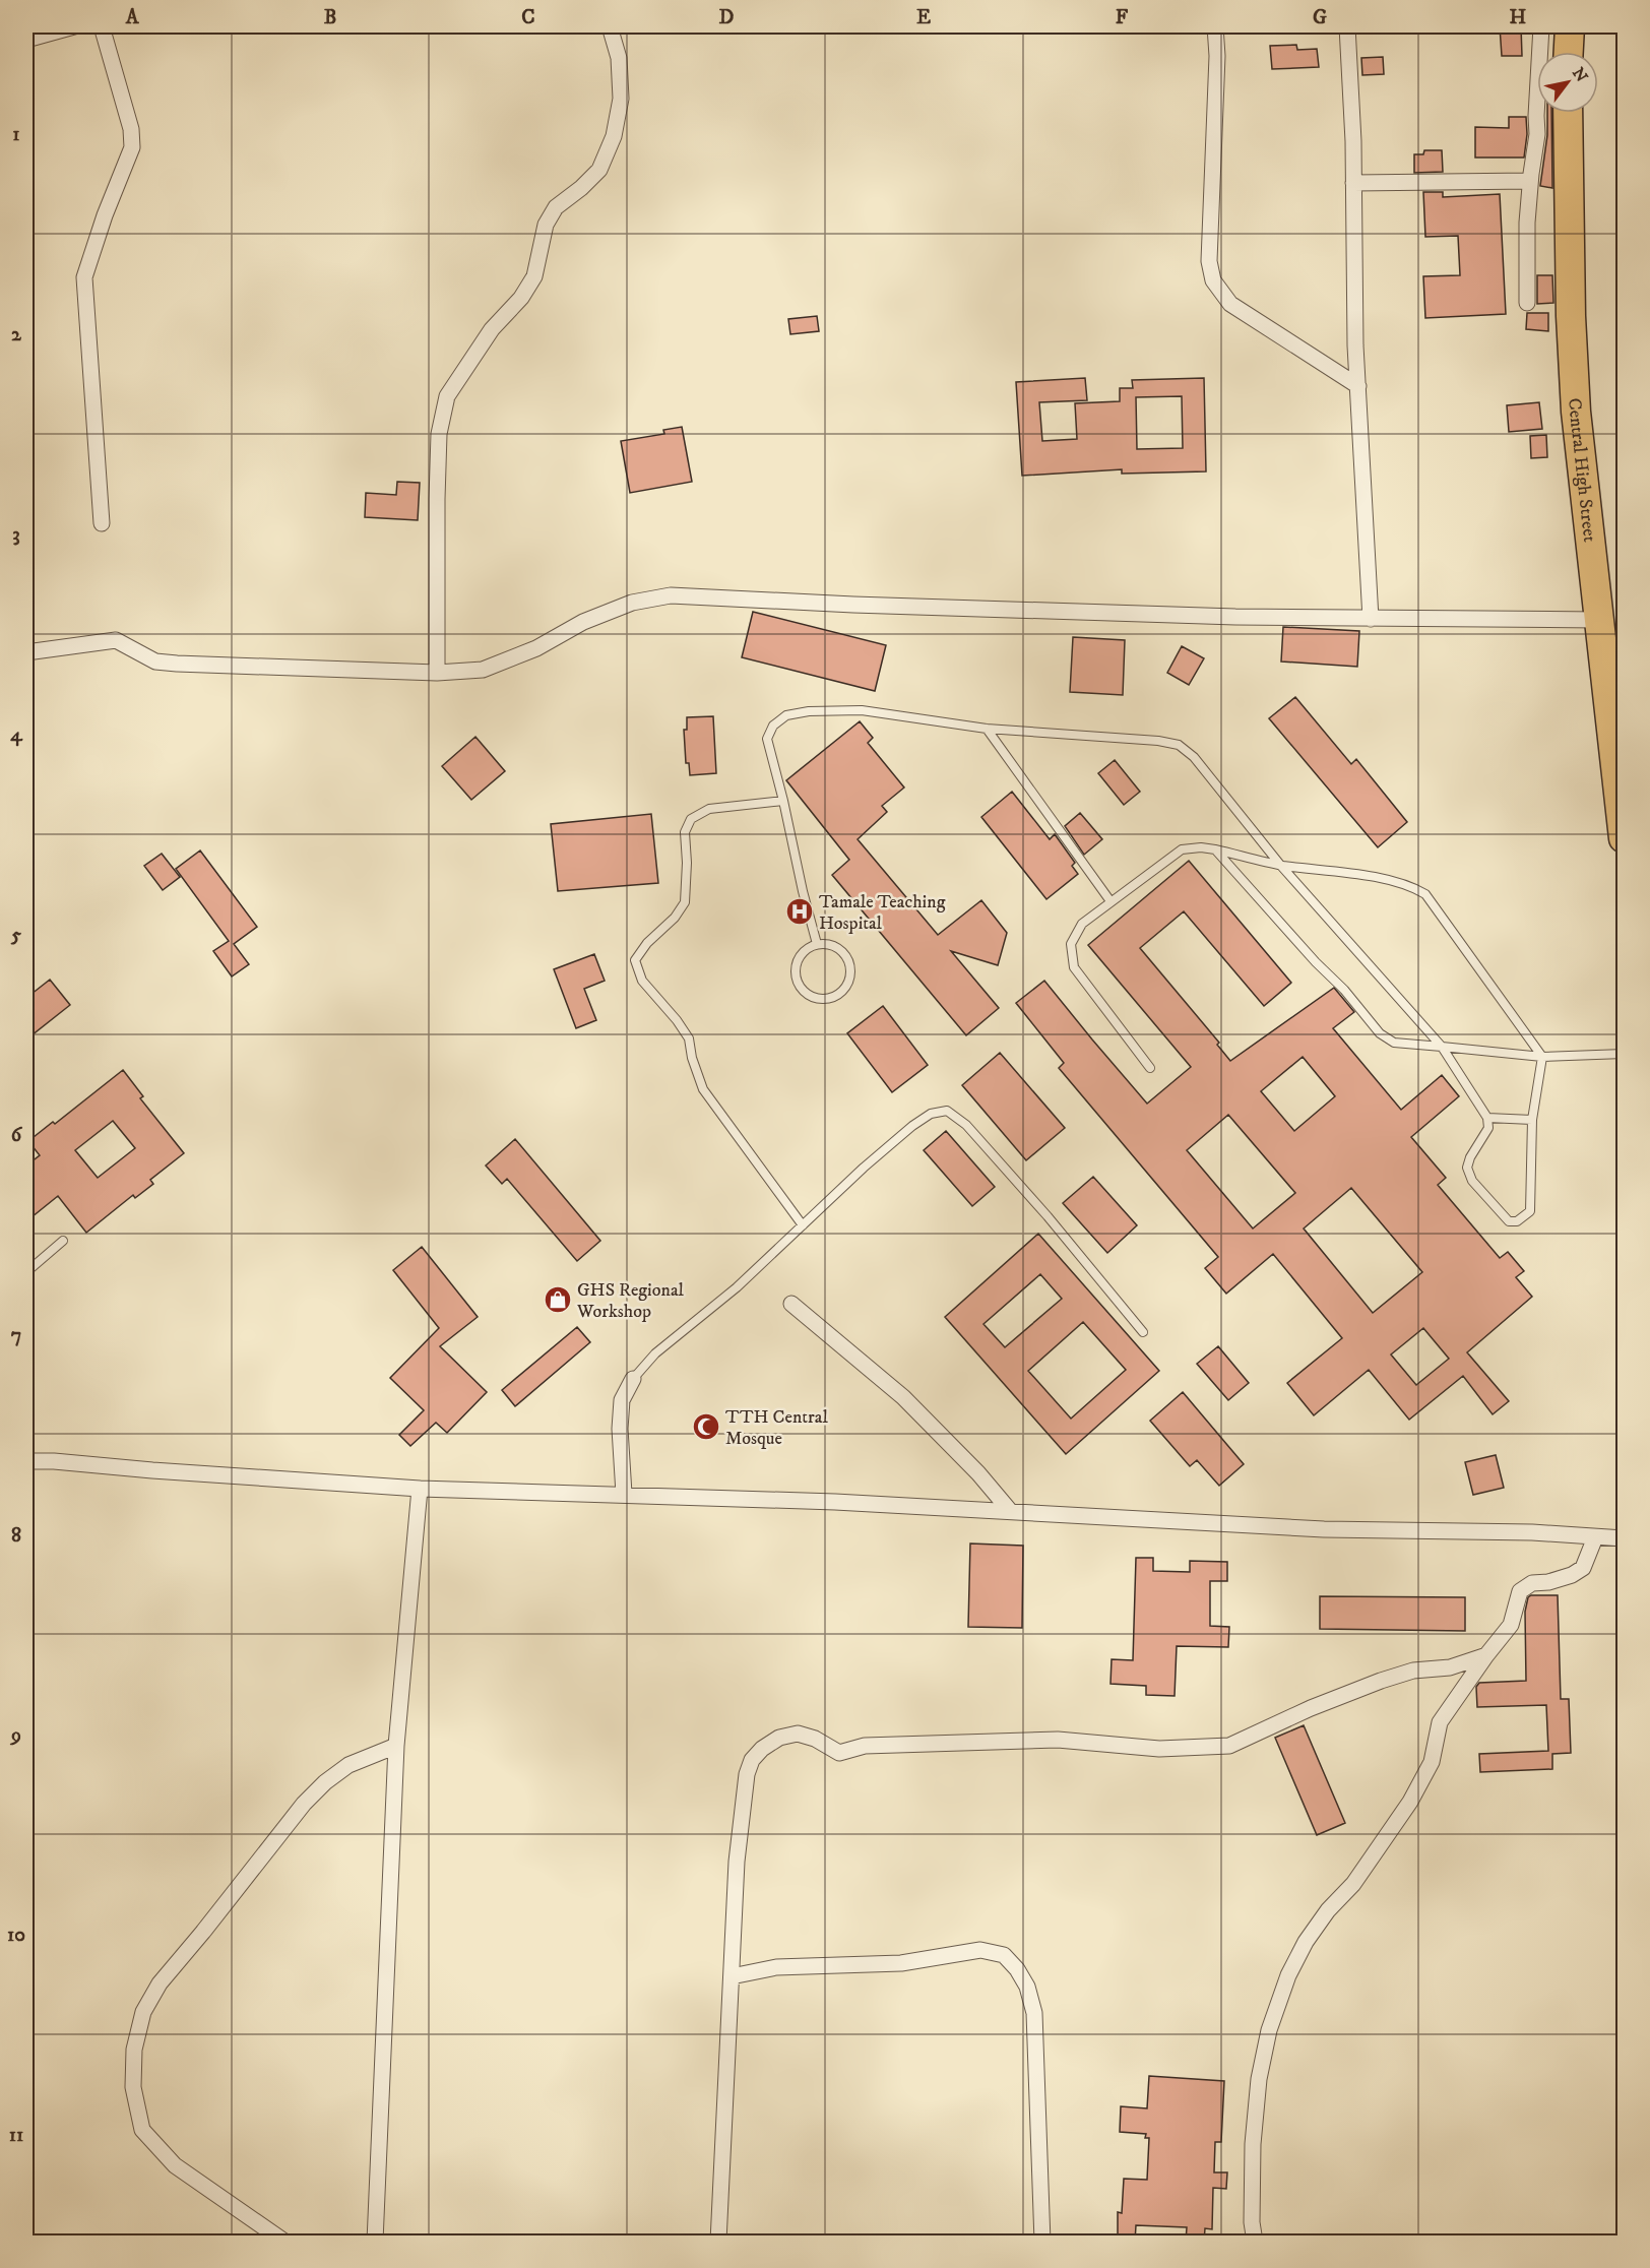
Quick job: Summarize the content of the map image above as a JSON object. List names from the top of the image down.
{
  "streets": {
    "highway": ["Central High Street"]
  },
  "places": {
    "hospital": ["Tamale Teaching Hospital"],
    "shop": ["GHS Regional Workshop"],
    "mosque": ["TTH Central Mosque"]
  },
  "north": "top right",
  "grid": {
    "columns": [
      "A",
      "B",
      "C",
      "D",
      "E",
      "F",
      "G",
      "H"
    ],
    "rows": [
      "1",
      "2",
      "3",
      "4",
      "5",
      "6",
      "7",
      "8",
      "9",
      "10",
      "11"
    ]
  }
}
